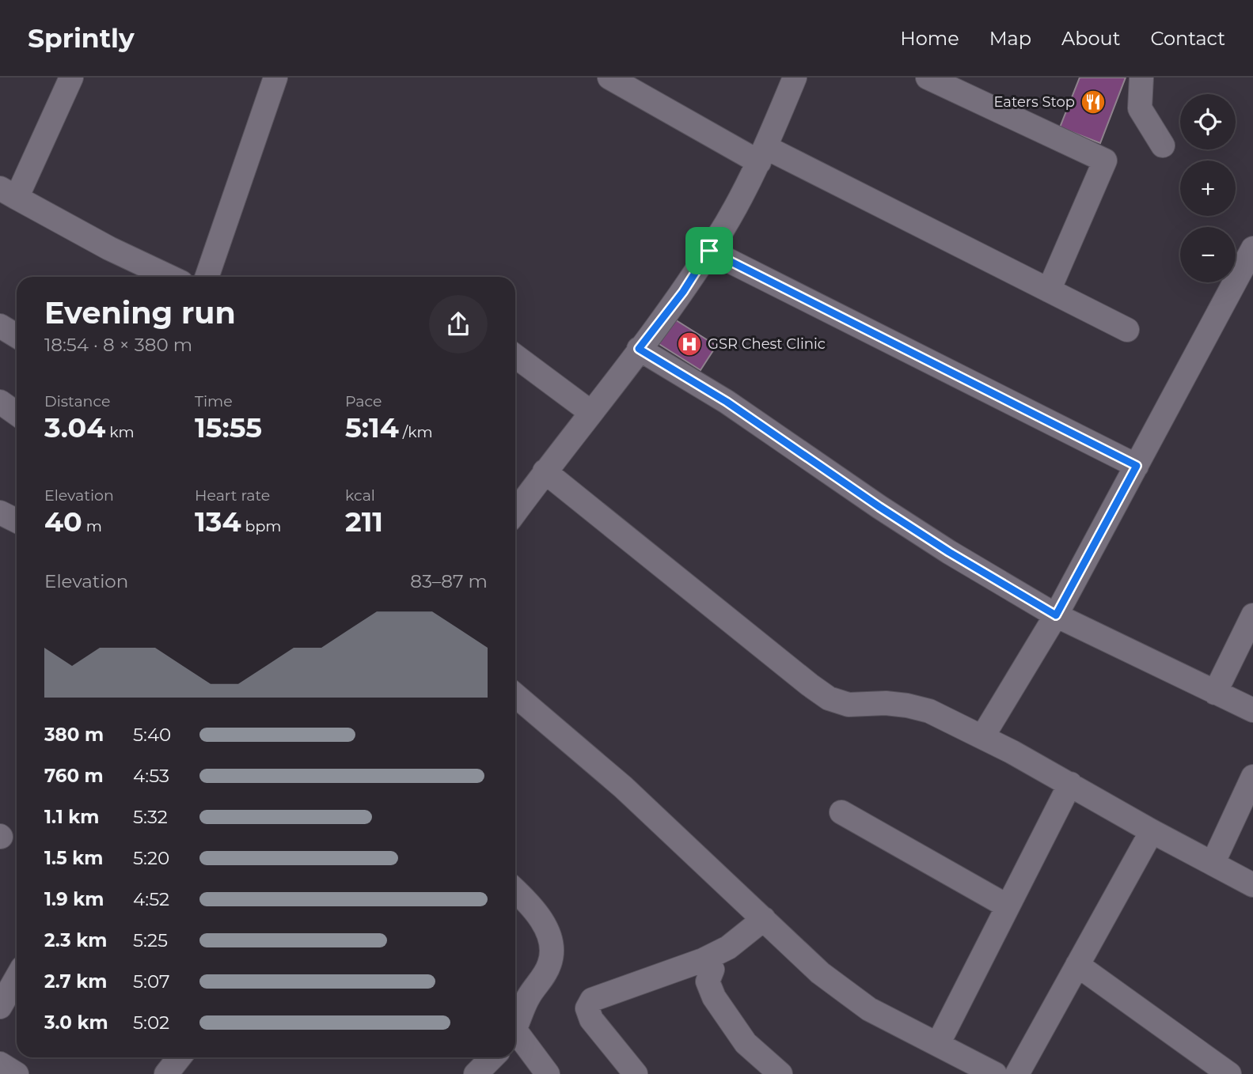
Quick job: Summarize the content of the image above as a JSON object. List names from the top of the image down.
{
  "places": {
    "restaurant": ["Eaters Stop"],
    "hospital": ["GSR Chest Clinic"]
  },
  "page": {
    "header": "Sprintly",
    "nav": [
      "Home",
      "Map",
      "About",
      "Contact"
    ],
    "map_buttons": ["+", "−"],
    "heading": ["Evening run", "18:54 · 8 × 380 m"],
    "stats": [
      ["Distance", "3.04 km"],
      ["Time", "15:55"],
      ["Pace", "5:14 /km"],
      ["Elevation", "40 m"],
      ["Heart rate", "134 bpm"],
      ["kcal", "211"]
    ],
    "chart": ["Elevation", "83–87 m"],
    "list": [
      {
        "name": "380 m",
        "note": "5:40"
      },
      {
        "name": "760 m",
        "note": "4:53"
      },
      {
        "name": "1.1 km",
        "note": "5:32"
      },
      {
        "name": "1.5 km",
        "note": "5:20"
      },
      {
        "name": "1.9 km",
        "note": "4:52"
      },
      {
        "name": "2.3 km",
        "note": "5:25"
      },
      {
        "name": "2.7 km",
        "note": "5:07"
      },
      {
        "name": "3.0 km",
        "note": "5:02"
      }
    ]
  }
}
